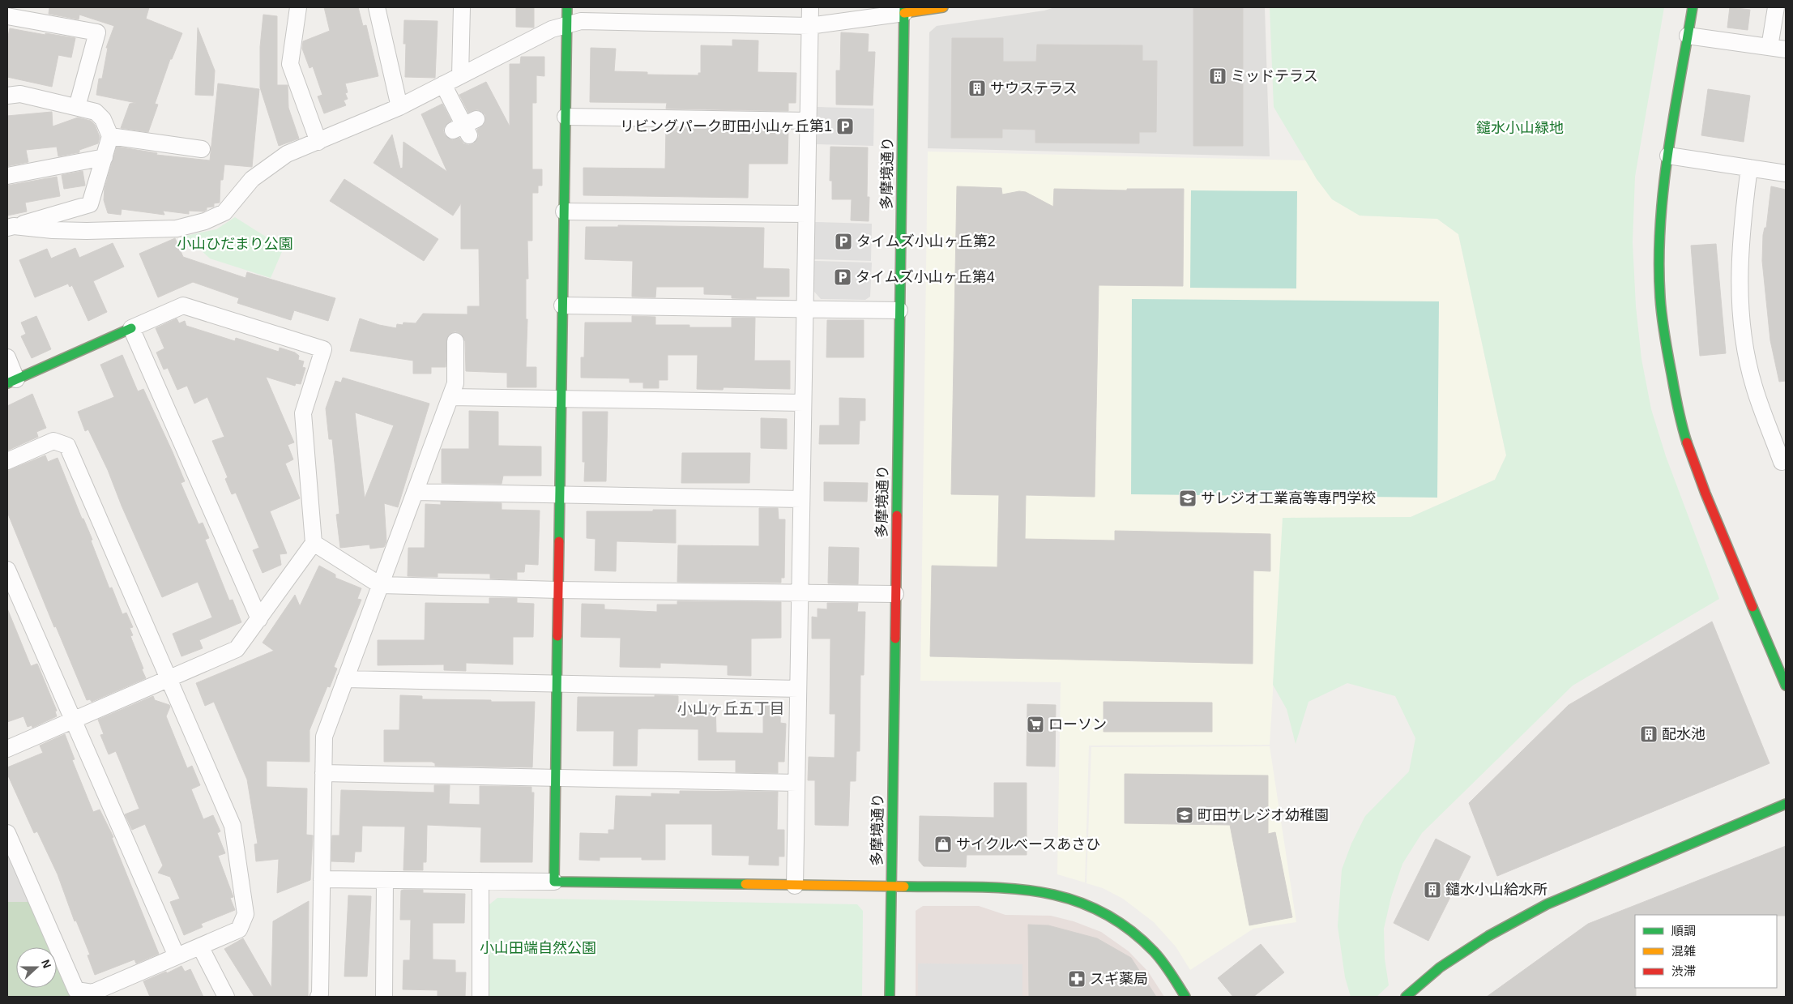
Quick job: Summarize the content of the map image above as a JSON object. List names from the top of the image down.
{
  "streets": {
    "street": ["多摩境通り"]
  },
  "districts": ["小山ヶ丘五丁目"],
  "parks": ["鑓水小山緑地", "小山ひだまり公園", "小山田端自然公園"],
  "places": {
    "building": [
      "ミッドテラス",
      "サウステラス",
      "配水池",
      "鑓水小山給水所"
    ],
    "parking": ["リビングパーク町田小山ヶ丘第1", "タイムズ小山ヶ丘第2", "タイムズ小山ヶ丘第4"],
    "school or university": ["サレジオ工業高等専門学校", "町田サレジオ幼稚園"],
    "supermarket": ["ローソン"],
    "shop": ["サイクルベースあさひ"],
    "pharmacy": ["スギ薬局"]
  },
  "legend": ["順調", "混雑", "渋滞"],
  "north": "right"
}
